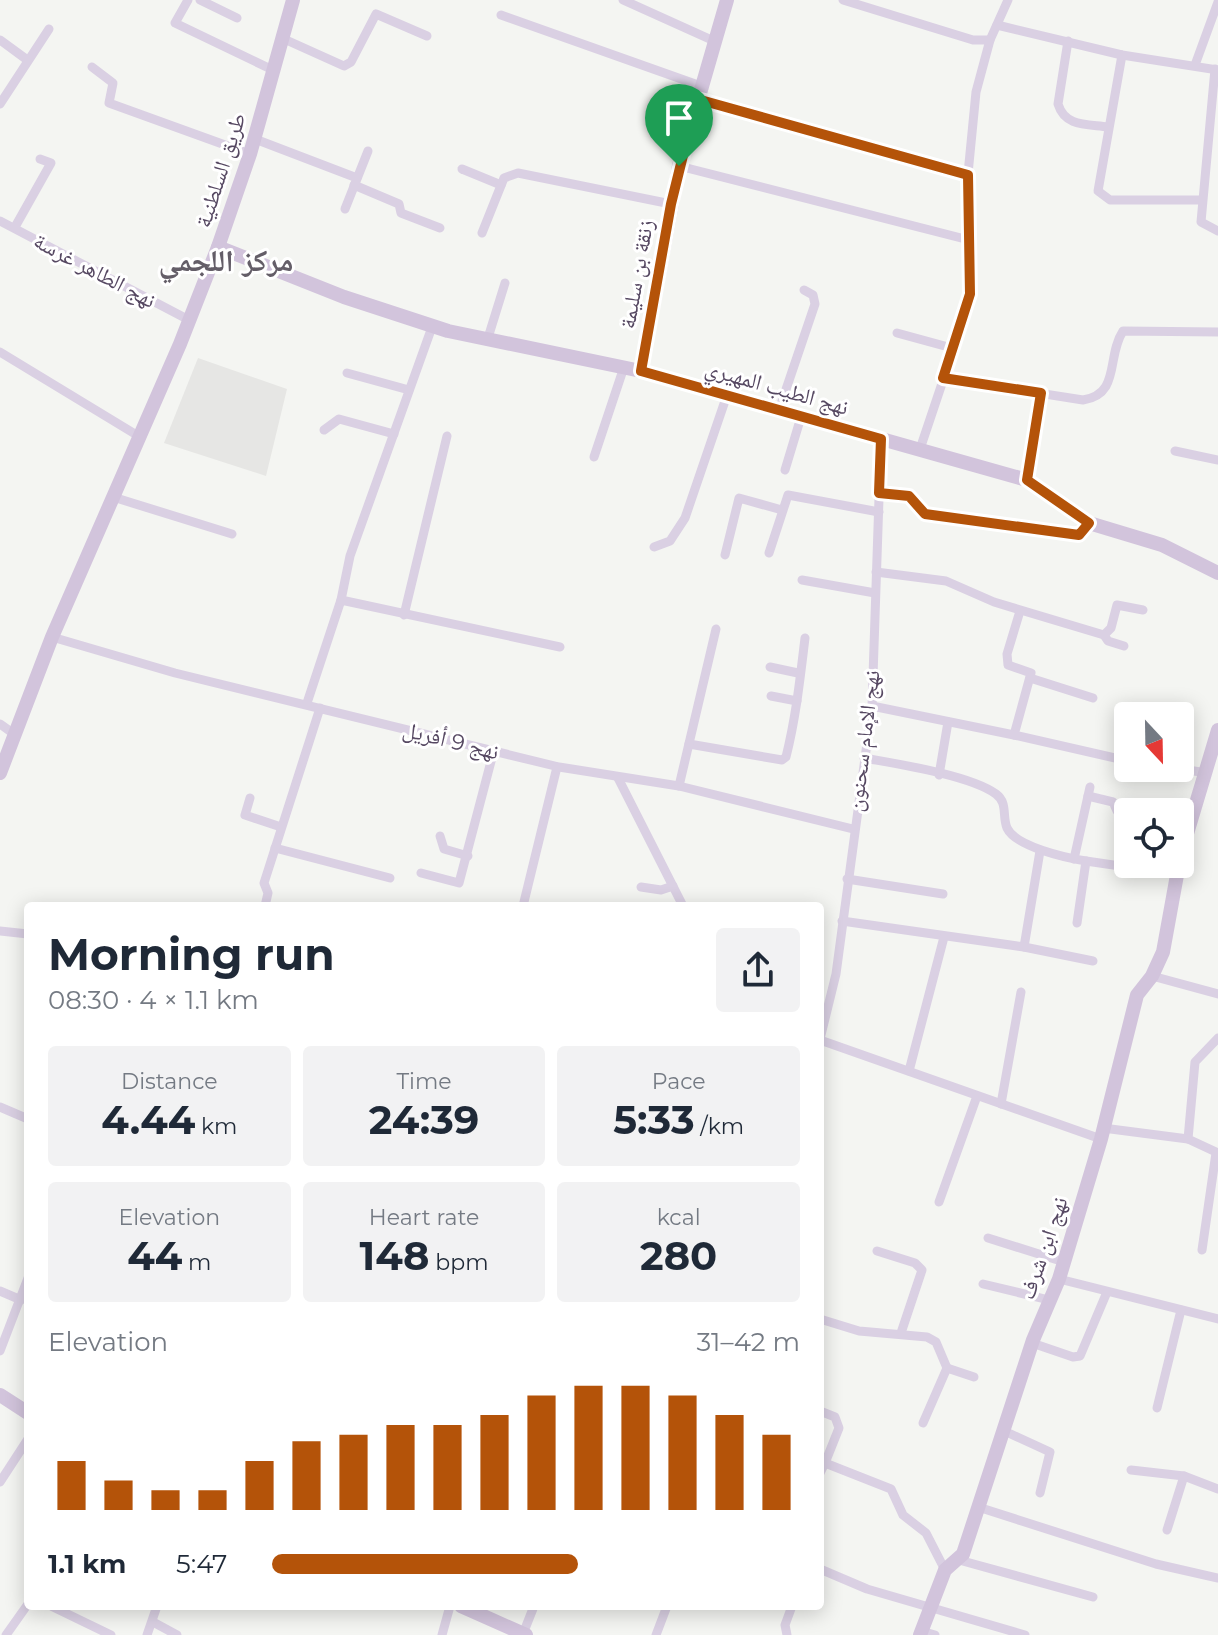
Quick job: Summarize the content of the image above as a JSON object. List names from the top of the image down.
{
  "streets": {
    "street": [
      "طريق السلطنية",
      "نهج الطاهر غرسة",
      "زنقة بن سليمة",
      "نهج الطيب المهيري",
      "نهج 9 أفريل",
      "نهج الإمام سحنون",
      "نهج ابن شرف"
    ]
  },
  "crossings": [
    ["طريق السلطنية", "نهج الطاهر غرسة"],
    ["طريق السلطنية", "نهج الطيب المهيري"],
    ["طريق السلطنية", "نهج 9 أفريل"],
    ["زنقة بن سليمة", "نهج الطيب المهيري"],
    ["نهج الطيب المهيري", "نهج الإمام سحنون"],
    ["نهج 9 أفريل", "نهج الإمام سحنون"]
  ],
  "districts": ["مركز اللجمي"],
  "north": "bottom",
  "page": {
    "heading": ["Morning run", "08:30 · 4 × 1.1 km"],
    "stats": [
      ["Distance", "4.44 km"],
      ["Time", "24:39"],
      ["Pace", "5:33 /km"],
      ["Elevation", "44 m"],
      ["Heart rate", "148 bpm"],
      ["kcal", "280"]
    ],
    "chart": ["Elevation", "31–42 m"],
    "list": [
      {
        "name": "1.1 km",
        "note": "5:47"
      }
    ]
  }
}
